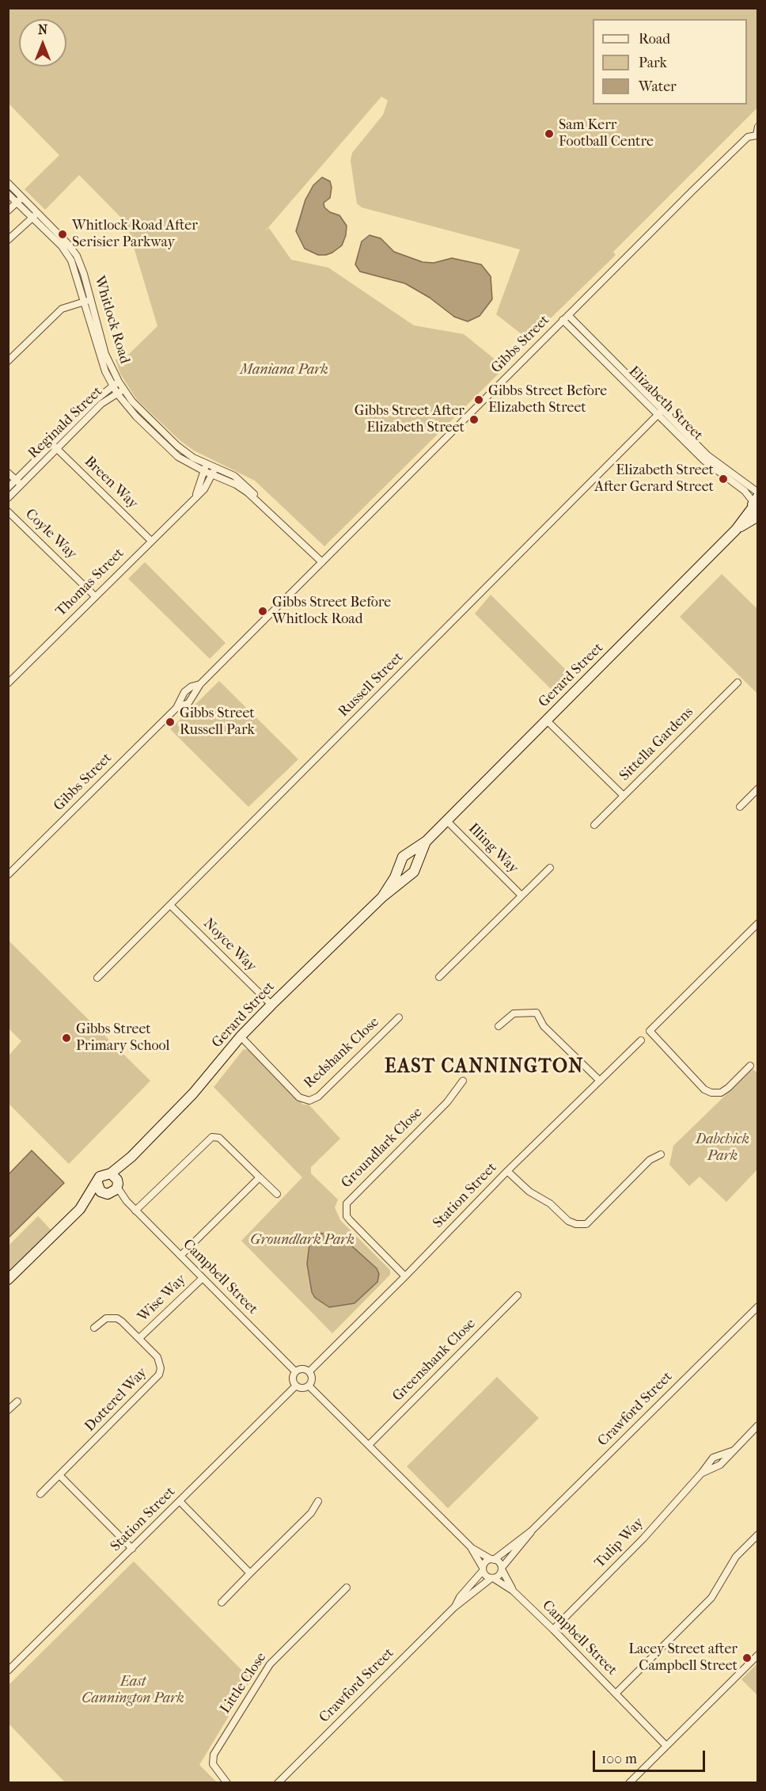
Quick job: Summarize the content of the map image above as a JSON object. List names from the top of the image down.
{
  "streets": {
    "street": [
      "Whitlock Road",
      "Gibbs Street",
      "Elizabeth Street",
      "Reginald Street",
      "Breen Way",
      "Coyle Way",
      "Thomas Street",
      "Gerard Street",
      "Russell Street",
      "Sittella Gardens",
      "Illing Way",
      "Noyce Way",
      "Redshank Close",
      "Groundlark Close",
      "Station Street",
      "Campbell Street",
      "Wise Way",
      "Greenshank Close",
      "Dotterel Way",
      "Crawford Street",
      "Tulip Way",
      "Little Close"
    ]
  },
  "crossings": [
    ["Whitlock Road", "Gibbs Street"],
    ["Whitlock Road", "Reginald Street"],
    ["Whitlock Road", "Thomas Street"],
    ["Gibbs Street", "Elizabeth Street"],
    ["Elizabeth Street", "Gerard Street"],
    ["Elizabeth Street", "Russell Street"],
    ["Reginald Street", "Breen Way"],
    ["Breen Way", "Thomas Street"],
    ["Coyle Way", "Thomas Street"],
    ["Gerard Street", "Illing Way"],
    ["Gerard Street", "Noyce Way"],
    ["Gerard Street", "Redshank Close"],
    ["Gerard Street", "Campbell Street"],
    ["Russell Street", "Noyce Way"],
    ["Groundlark Close", "Station Street"],
    ["Station Street", "Campbell Street"],
    ["Campbell Street", "Wise Way"],
    ["Campbell Street", "Crawford Street"],
    ["Campbell Street", "Tulip Way"],
    ["Wise Way", "Dotterel Way"]
  ],
  "districts": ["EAST CANNINGTON"],
  "parks": [
    "Maniana Park",
    "Dabchick Park",
    "Groundlark Park",
    "East Cannington Park"
  ],
  "places": [
    "Sam Kerr Football Centre",
    "Whitlock Road After Serisier Parkway",
    "Gibbs Street Before Elizabeth Street",
    "Gibbs Street After Elizabeth Street",
    "Elizabeth Street After Gerard Street",
    "Gibbs Street Before Whitlock Road",
    "Gibbs Street Russell Park",
    "Gibbs Street Primary School",
    "Lacey Street after Campbell Street"
  ],
  "legend": ["Road", "Park", "Water"],
  "scale_bar": "100 m",
  "north": "top"
}
